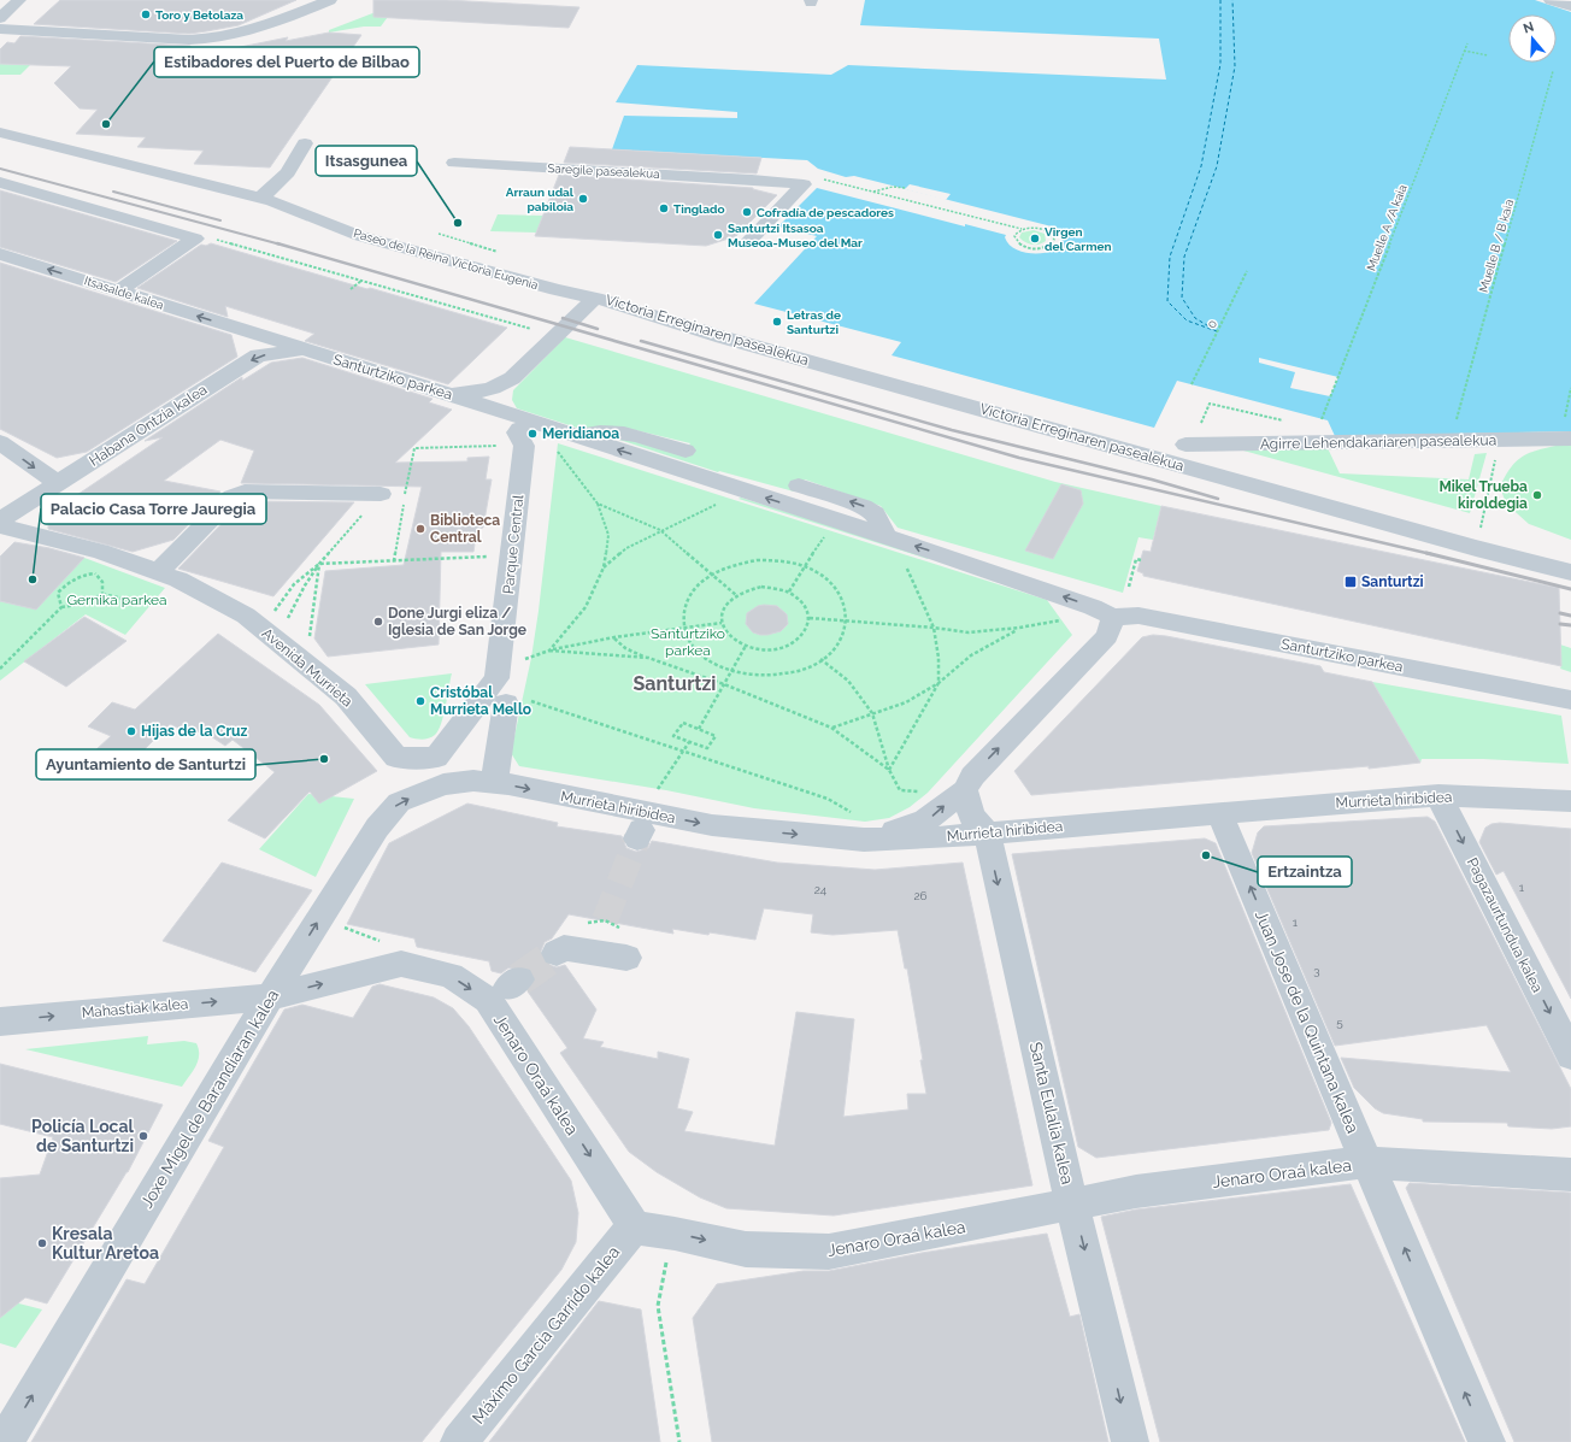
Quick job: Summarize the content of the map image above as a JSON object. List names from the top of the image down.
{
  "streets": {
    "street": [
      "Saregile pasealekua",
      "Paseo de la Reina Victoria Eugenia",
      "Itsasalde kalea",
      "Victoria Erreginaren pasealekua",
      "Santurtziko parkea",
      "Habana Ontzia kalea",
      "Agirre Lehendakariaren pasealekua",
      "Parque Central",
      "Avenida Murrieta",
      "Murrieta hiribidea",
      "Pagazaurtundua kalea",
      "Mahastiak kalea",
      "Juan Jose de la Quintana kalea",
      "Jenaro Oraá kalea",
      "Joxe Migel de Barandiaran kalea",
      "Santa Eulalia kalea",
      "Máximo García Garrido kalea"
    ],
    "path": ["Muelle A /A kaia", "Muelle B / B kaia", "0"]
  },
  "crossings": [
    ["Paseo de la Reina Victoria Eugenia", "Victoria Erreginaren pasealekua"],
    ["Itsasalde kalea", "Santurtziko parkea"],
    ["Santurtziko parkea", "Habana Ontzia kalea"],
    ["Santurtziko parkea", "Parque Central"],
    ["Parque Central", "Avenida Murrieta"],
    ["Parque Central", "Murrieta hiribidea"],
    ["Parque Central", "Joxe Migel de Barandiaran kalea"],
    ["Avenida Murrieta", "Murrieta hiribidea"],
    ["Avenida Murrieta", "Joxe Migel de Barandiaran kalea"],
    ["Murrieta hiribidea", "Pagazaurtundua kalea"],
    ["Murrieta hiribidea", "Juan Jose de la Quintana kalea"],
    ["Murrieta hiribidea", "Joxe Migel de Barandiaran kalea"],
    ["Murrieta hiribidea", "Santa Eulalia kalea"],
    ["Mahastiak kalea", "Jenaro Oraá kalea"],
    ["Mahastiak kalea", "Joxe Migel de Barandiaran kalea"],
    ["Juan Jose de la Quintana kalea", "Jenaro Oraá kalea"],
    ["Jenaro Oraá kalea", "Joxe Migel de Barandiaran kalea"],
    ["Jenaro Oraá kalea", "Santa Eulalia kalea"],
    ["Jenaro Oraá kalea", "Máximo García Garrido kalea"]
  ],
  "one_way": [
    "Pagazaurtundua kalea",
    "Mahastiak kalea",
    "Juan Jose de la Quintana kalea",
    "Jenaro Oraá kalea",
    "Joxe Migel de Barandiaran kalea",
    "Santa Eulalia kalea"
  ],
  "districts": ["Santurtzi"],
  "parks": ["Gernika parkea", "Santurtziko parkea"],
  "places": {
    "other": [
      "Toro y Betolaza",
      "Estibadores del Puerto de Bilbao",
      "Arraun udal pabiloia",
      "Tinglado",
      "Cofradía de pescadores",
      "Itsasgunea",
      "Santurtzi Itsasoa Museoa-Museo del Mar",
      "Virgen del Carmen",
      "Letras de Santurtzi",
      "Meridianoa",
      "Mikel Trueba kiroldegia",
      "Biblioteca Central",
      "Palacio Casa Torre Jauregia",
      "Done Jurgi eliza / Iglesia de San Jorge",
      "Cristóbal Murrieta Mello",
      "Hijas de la Cruz",
      "Ayuntamiento de Santurtzi",
      "Ertzaintza",
      "Policía Local de Santurtzi",
      "Kresala Kultur Aretoa"
    ],
    "transit": ["Santurtzi"]
  },
  "house_numbers": [
    "1",
    "24",
    "26",
    "1",
    "3",
    "5"
  ],
  "north": "top"
}
